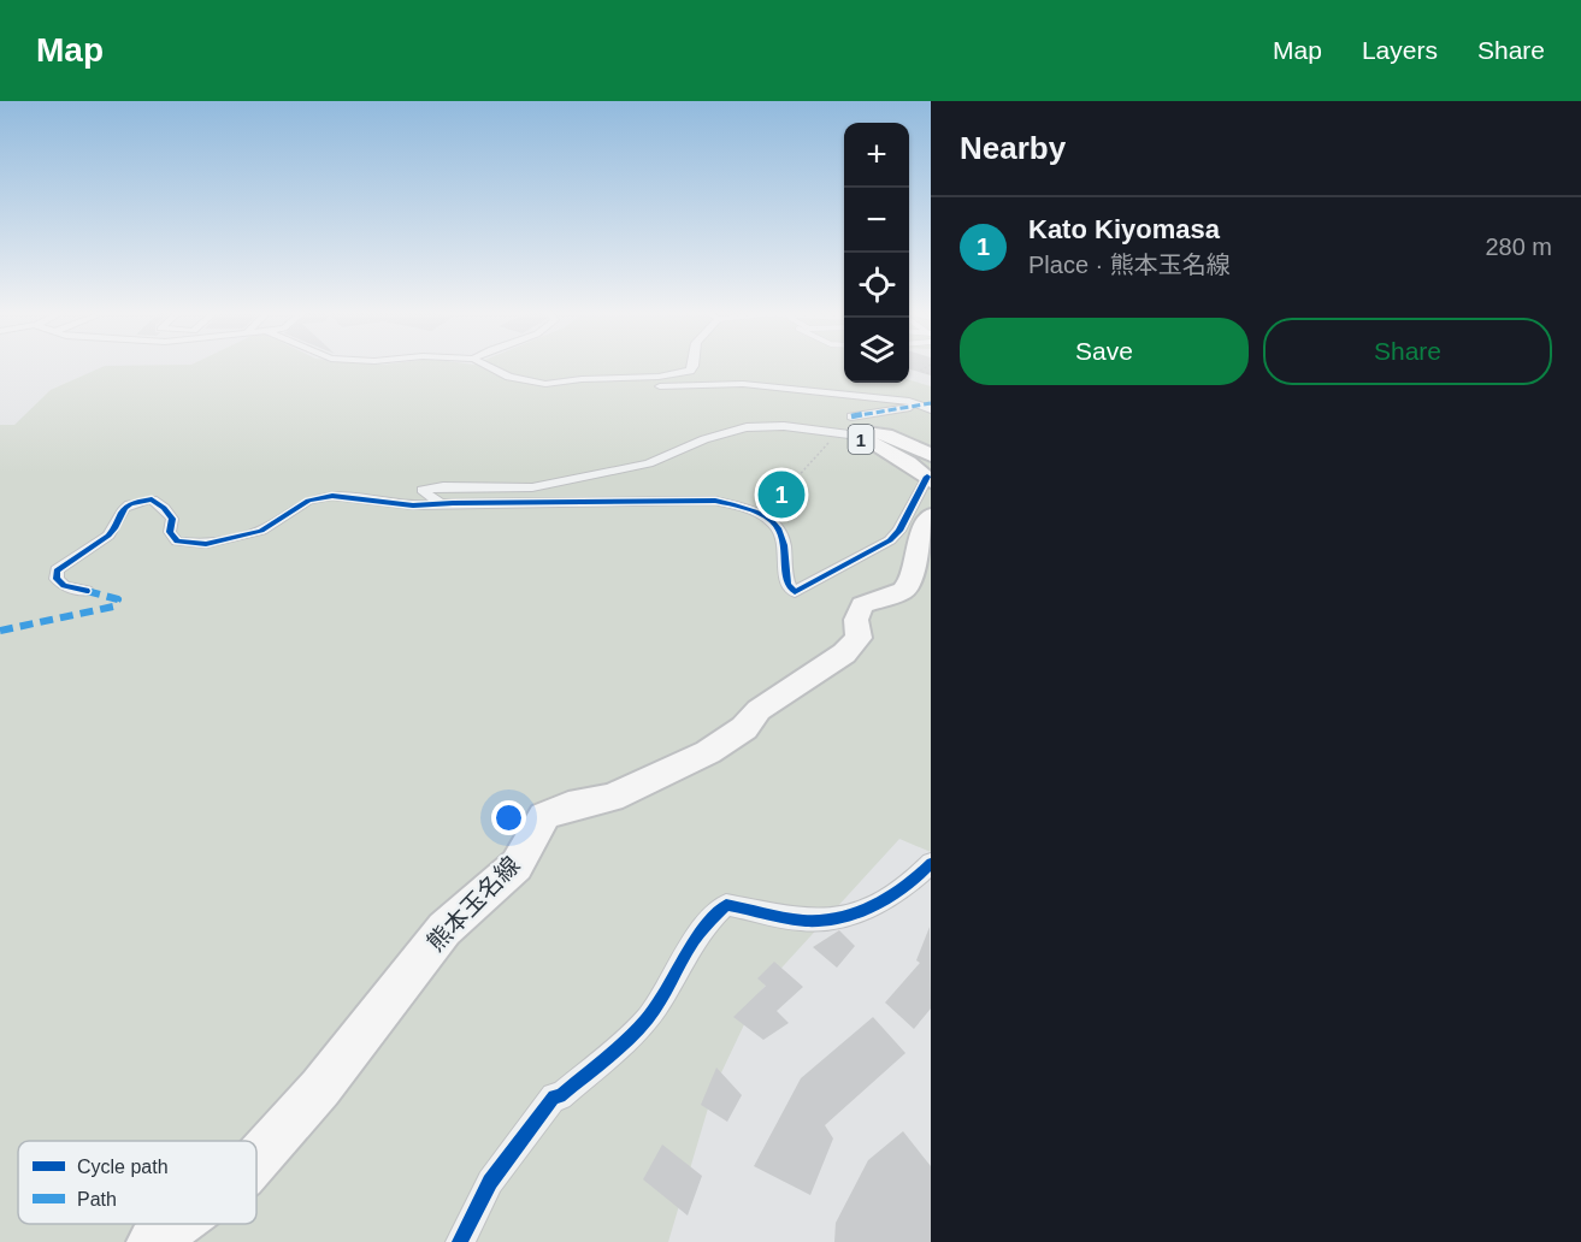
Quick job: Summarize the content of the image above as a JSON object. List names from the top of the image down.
{
  "streets": {
    "main road": ["1", "熊本玉名線"]
  },
  "legend": ["Cycle path", "Path"],
  "page": {
    "header": "Map",
    "nav": ["Map", "Layers", "Share"],
    "heading": "Nearby",
    "map_buttons": ["+", "−"],
    "list": [
      {
        "mark": "1",
        "name": "Kato Kiyomasa",
        "note": "Place · 熊本玉名線",
        "value": "280 m"
      }
    ],
    "buttons": ["Save", "Share"],
    "pins": "1"
  }
}
